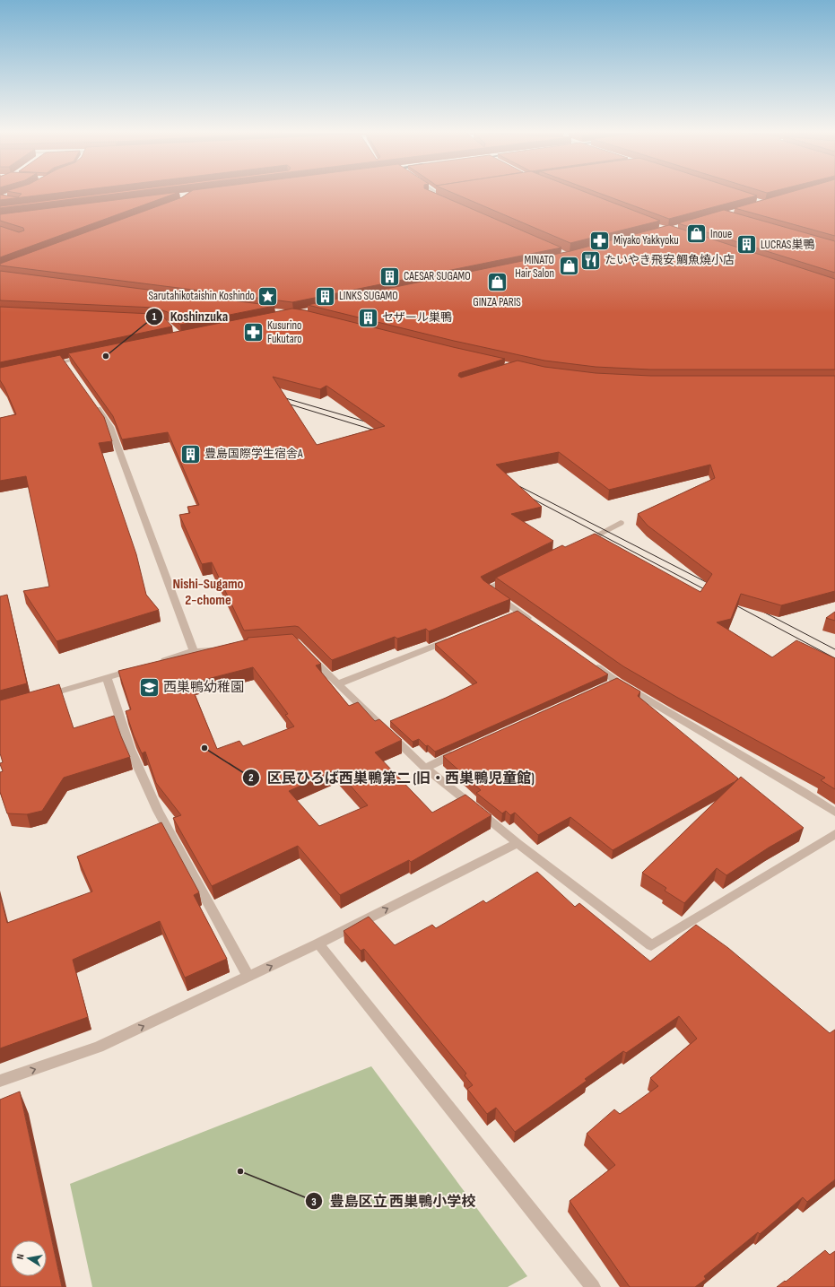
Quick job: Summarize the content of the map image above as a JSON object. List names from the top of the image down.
{
  "districts": ["Nishi-Sugamo 2-chome"],
  "places": {
    "shop": ["Inoue", "MINATO Hair Salon", "GINZA PARIS"],
    "pharmacy": ["Miyako Yakkyoku", "Kusurino Fukutaro"],
    "building": [
      "LUCRAS巣鴨",
      "CAESAR SUGAMO",
      "LINKS SUGAMO",
      "セザール巣鴨",
      "豊島国際学生宿舎A"
    ],
    "restaurant": ["たいやき飛安 鯛魚燒小店"],
    "place": ["Sarutahikotaishin Koshindo"],
    "other": ["Koshinzuka", "区民ひろば西巣鴨第二 (旧・西巣鴨児童館)", "豊島区立 西巣鴨小学校"],
    "school or university": ["西巣鴨幼稚園"]
  },
  "north": "left"
}
